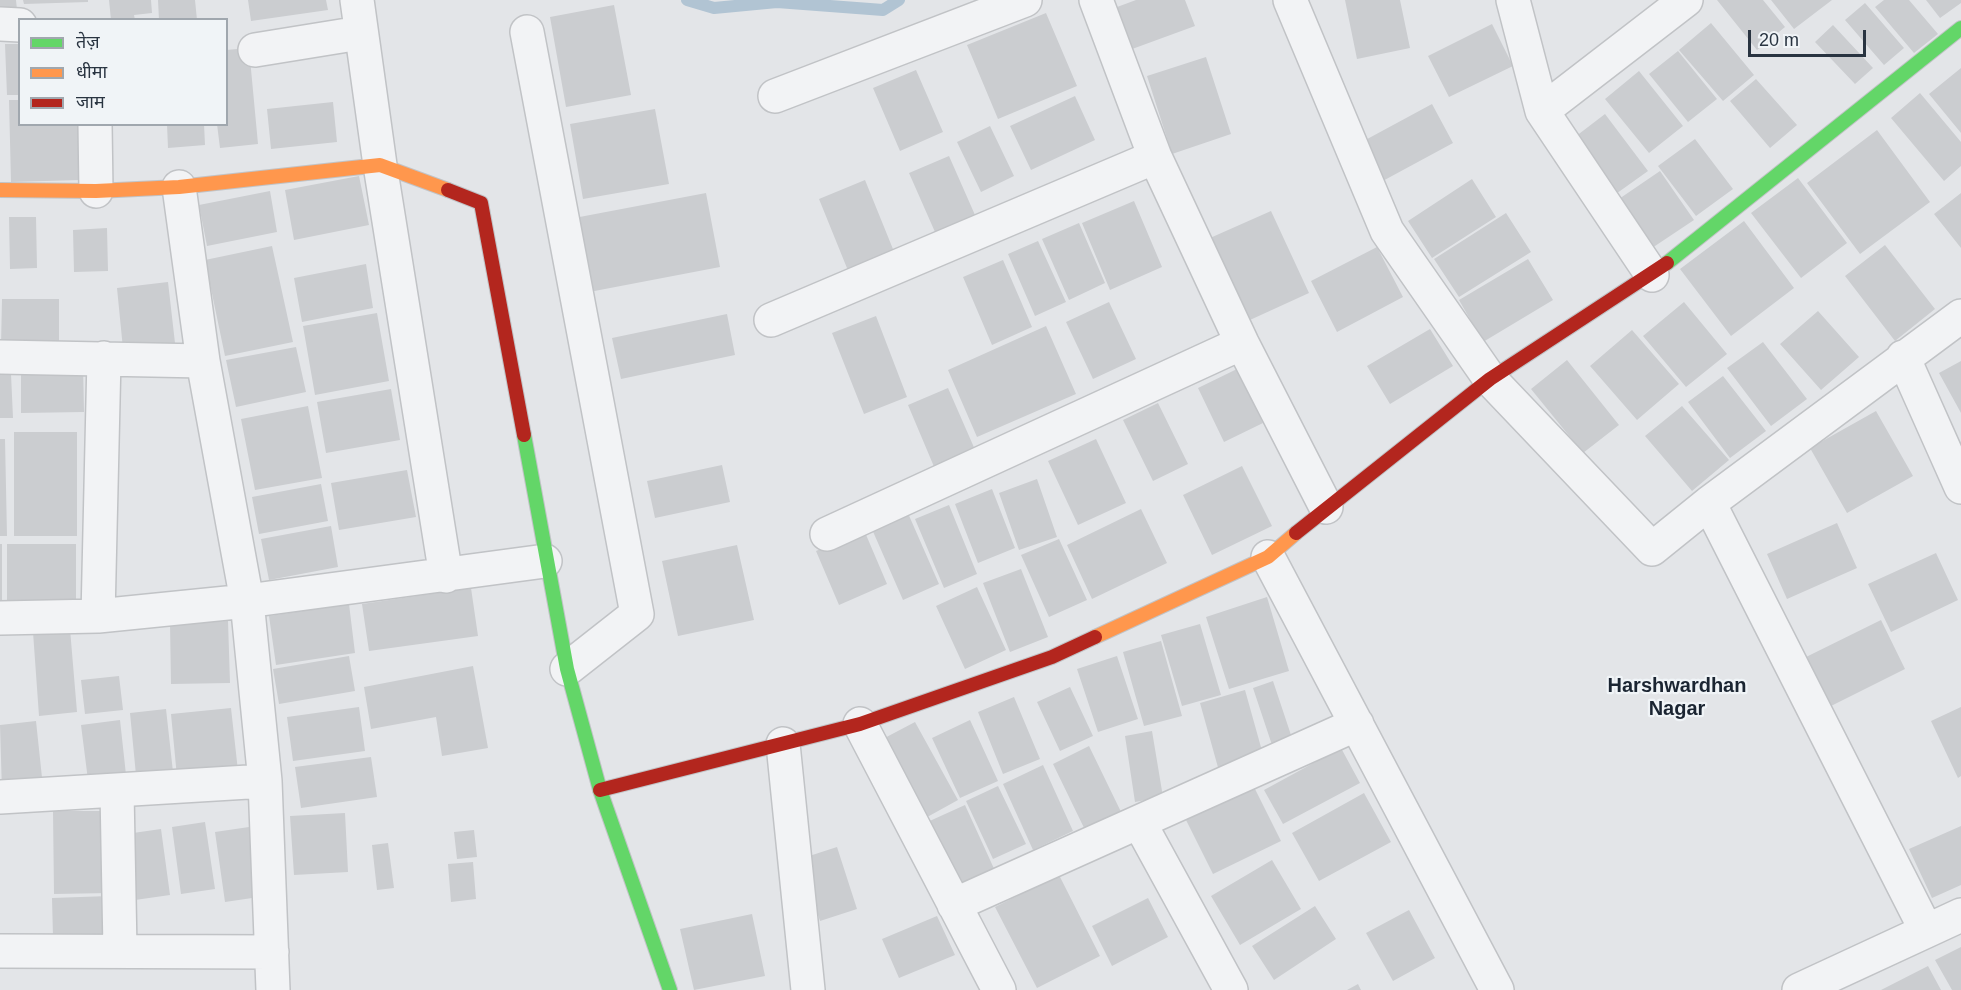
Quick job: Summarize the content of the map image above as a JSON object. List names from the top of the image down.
{
  "districts": ["Harshwardhan Nagar"],
  "legend": ["तेज़", "धीमा", "जाम"],
  "scale_bar": "20 m"
}
